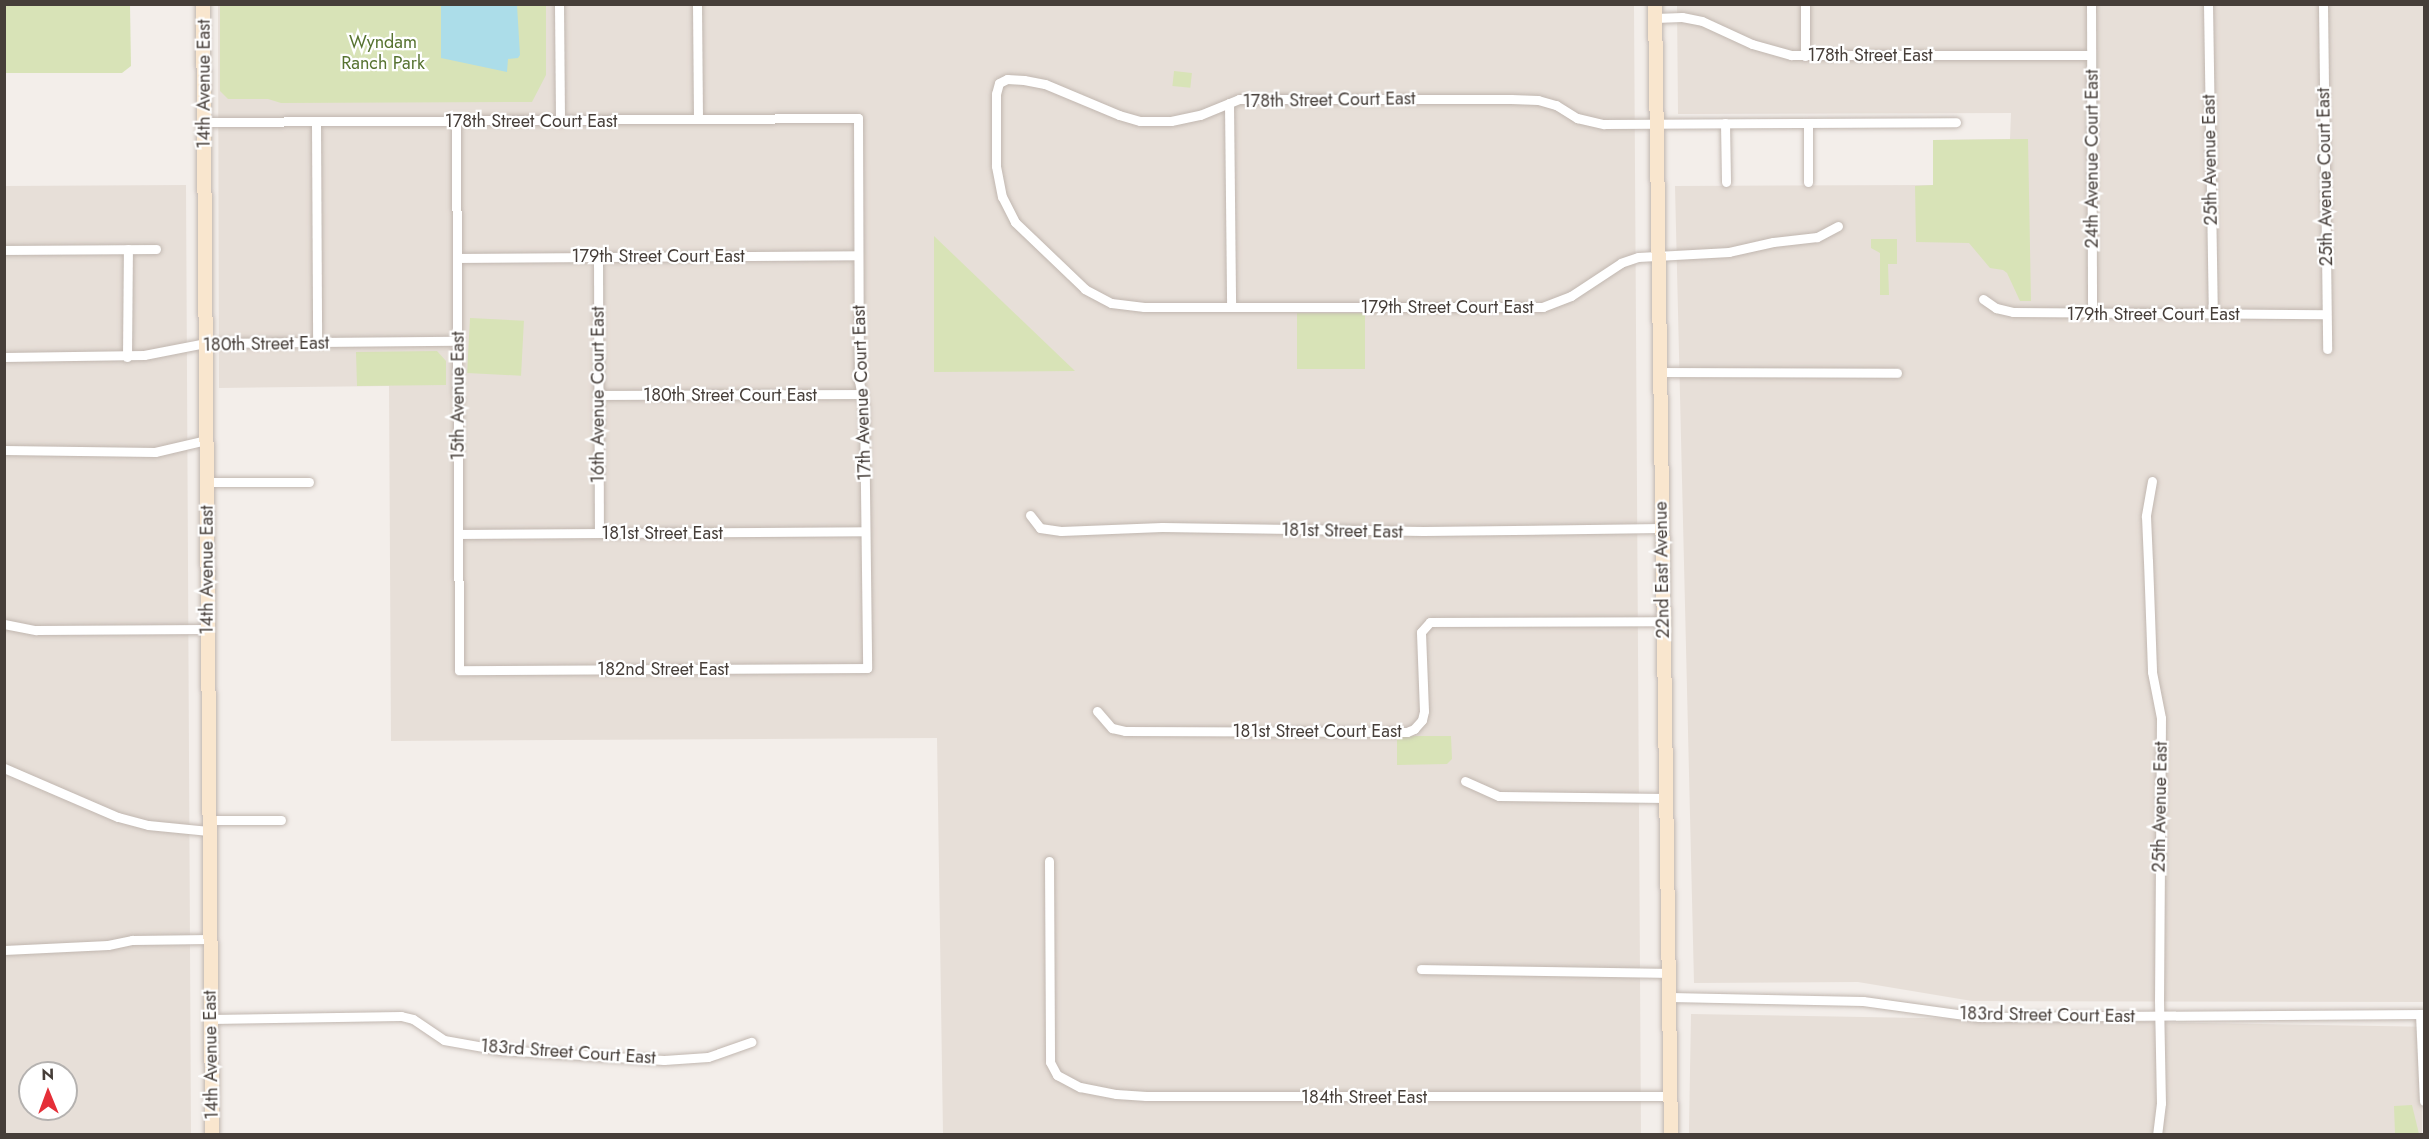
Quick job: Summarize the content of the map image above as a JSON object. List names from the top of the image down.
{
  "streets": {
    "street": [
      "178th Street East",
      "14th Avenue East",
      "178th Street Court East",
      "24th Avenue Court East",
      "25th Avenue East",
      "25th Avenue Court East",
      "179th Street Court East",
      "180th Street East",
      "17th Avenue Court East",
      "16th Avenue Court East",
      "180th Street Court East",
      "15th Avenue East",
      "181st Street East",
      "22nd East Avenue",
      "182nd Street East",
      "181st Street Court East",
      "183rd Street Court East",
      "184th Street East"
    ]
  },
  "crossings": [
    ["178th Street East", "24th Avenue Court East"],
    ["178th Street East", "22nd East Avenue"],
    ["14th Avenue East", "178th Street Court East"],
    ["14th Avenue East", "180th Street East"],
    ["14th Avenue East", "183rd Street Court East"],
    ["178th Street Court East", "179th Street Court East"],
    ["178th Street Court East", "17th Avenue Court East"],
    ["178th Street Court East", "15th Avenue East"],
    ["178th Street Court East", "22nd East Avenue"],
    ["24th Avenue Court East", "179th Street Court East"],
    ["25th Avenue East", "179th Street Court East"],
    ["25th Avenue East", "183rd Street Court East"],
    ["25th Avenue Court East", "179th Street Court East"],
    ["179th Street Court East", "17th Avenue Court East"],
    ["179th Street Court East", "16th Avenue Court East"],
    ["179th Street Court East", "15th Avenue East"],
    ["179th Street Court East", "22nd East Avenue"],
    ["180th Street East", "15th Avenue East"],
    ["17th Avenue Court East", "180th Street Court East"],
    ["17th Avenue Court East", "181st Street East"],
    ["17th Avenue Court East", "182nd Street East"],
    ["16th Avenue Court East", "180th Street Court East"],
    ["16th Avenue Court East", "181st Street East"],
    ["15th Avenue East", "181st Street East"],
    ["15th Avenue East", "182nd Street East"],
    ["181st Street East", "22nd East Avenue"],
    ["22nd East Avenue", "181st Street Court East"],
    ["22nd East Avenue", "183rd Street Court East"],
    ["22nd East Avenue", "184th Street East"]
  ],
  "parks": ["Wyndam Ranch Park"],
  "north": "top"
}
